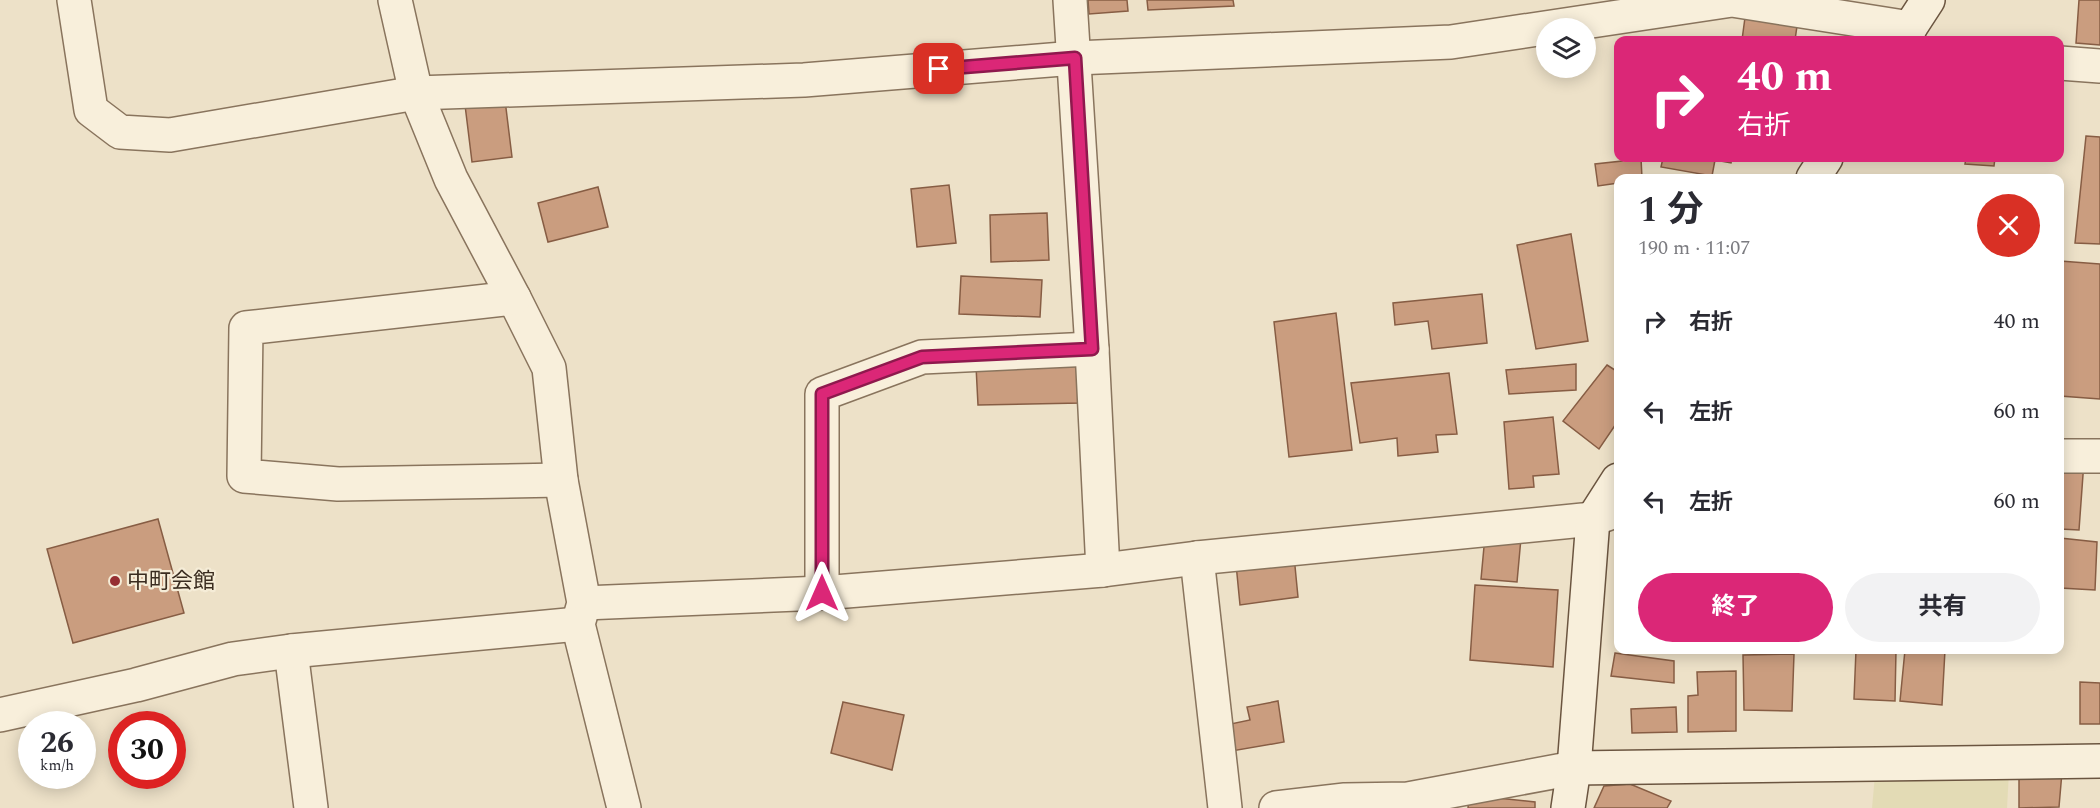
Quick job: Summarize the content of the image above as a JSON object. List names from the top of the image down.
{
  "places": ["中町会館"],
  "page": {
    "turn": ["40 m", "右折"],
    "heading": ["1 分", "190 m · 11:07"],
    "list": [
      {
        "name": "右折",
        "value": "40 m"
      },
      {
        "name": "左折",
        "value": "60 m"
      },
      {
        "name": "左折",
        "value": "60 m"
      }
    ],
    "buttons": ["終了", "共有"],
    "speed": "26 km/h",
    "limit": "30"
  }
}
